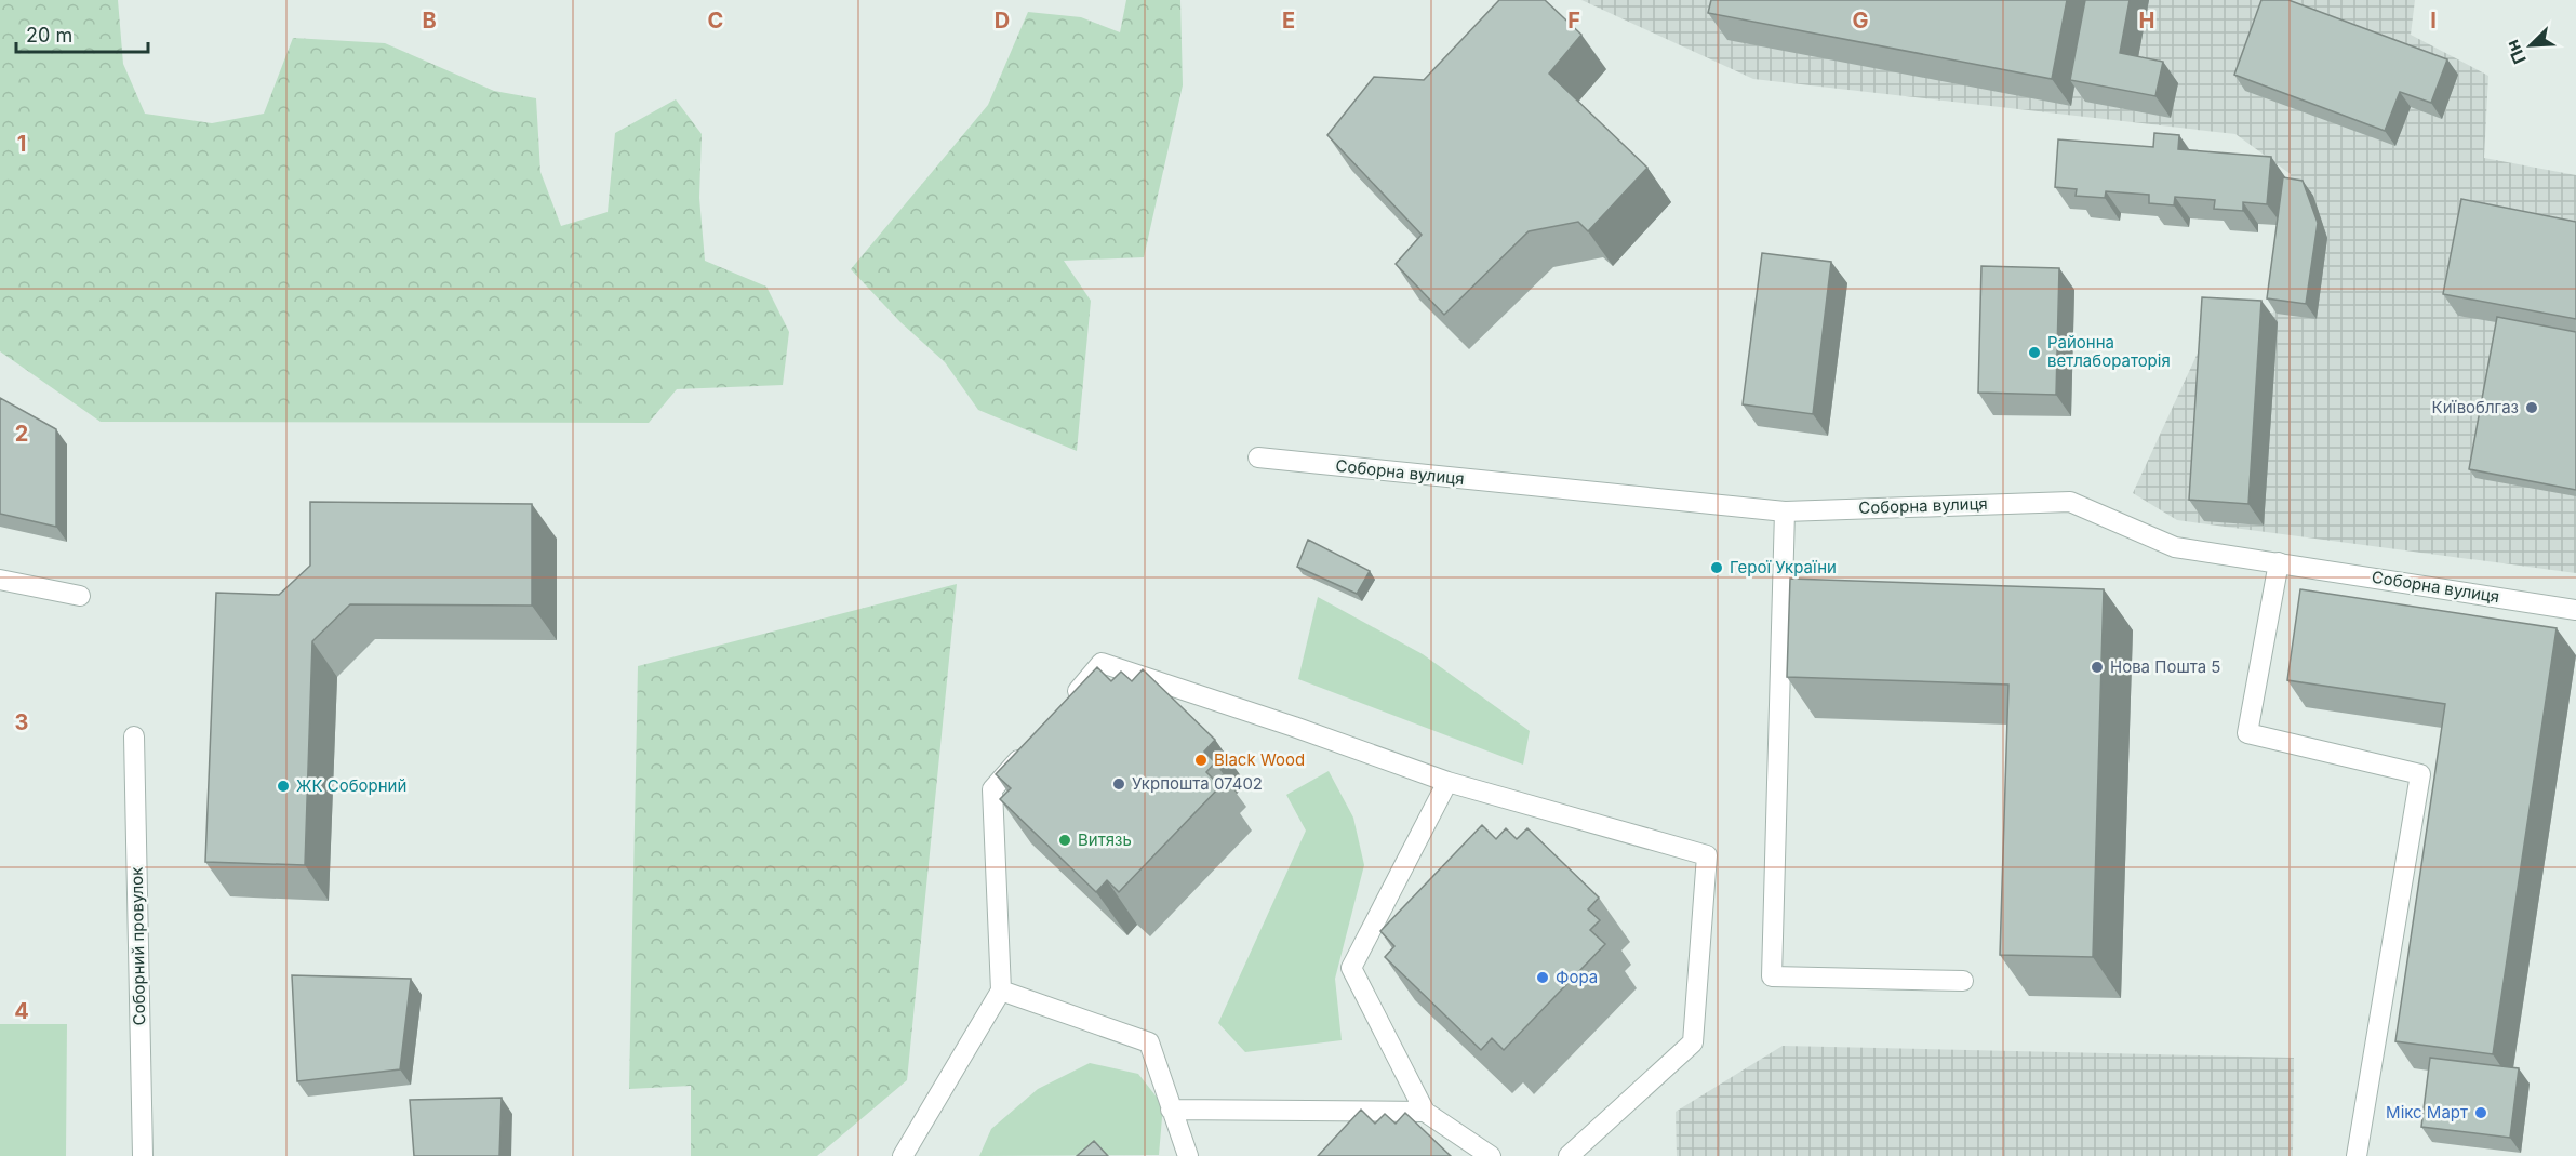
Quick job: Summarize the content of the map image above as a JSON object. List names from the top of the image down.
{
  "streets": {
    "street": ["Соборна вулиця", "Соборний провулок"]
  },
  "places": [
    "Районна ветлабораторія",
    "Київоблгаз",
    "Герої України",
    "Нова Пошта 5",
    "Black Wood",
    "Укрпошта 07402",
    "ЖК Соборний",
    "Витязь",
    "Фора",
    "Мікс Март"
  ],
  "scale_bar": "20 m",
  "north": "bottom left",
  "grid": {
    "columns": [
      "B",
      "C",
      "D",
      "E",
      "F",
      "G",
      "H",
      "I"
    ],
    "rows": [
      "1",
      "2",
      "3",
      "4"
    ]
  }
}
